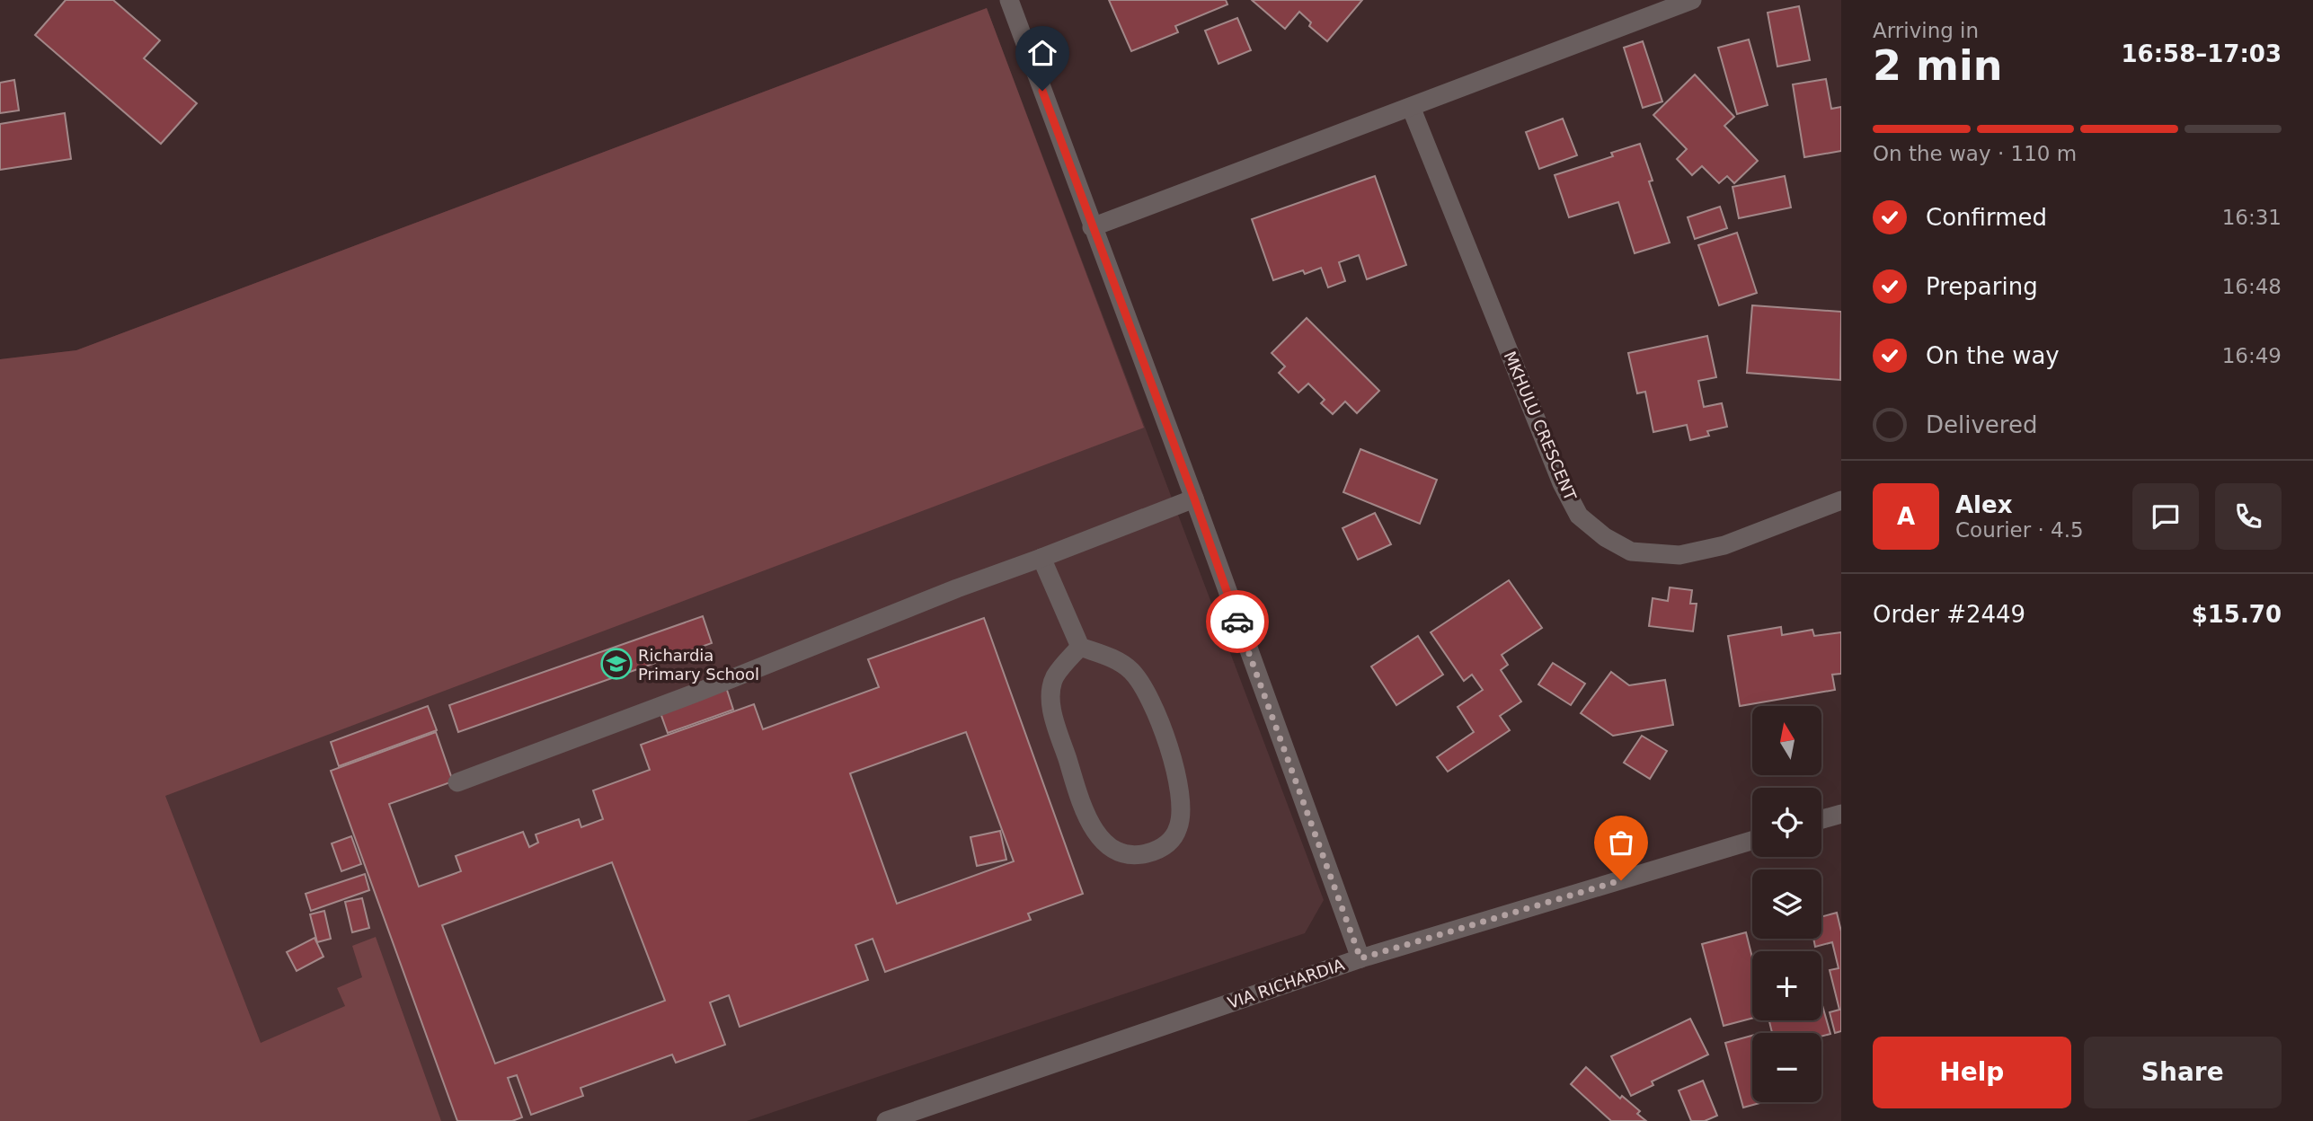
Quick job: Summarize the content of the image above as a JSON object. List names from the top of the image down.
{
  "streets": {
    "street": ["MKHULU CRESCENT", "VIA RICHARDIA"]
  },
  "places": {
    "school or university": ["Richardia Primary School"]
  },
  "north": "top",
  "page": {
    "heading": ["2 min", "Arriving in", "16:58–17:03"],
    "panel": [
      "Alex",
      "Courier · 4.5",
      "Order #2449",
      "$15.70"
    ],
    "bar": "On the way · 110 m",
    "list": [
      ["Confirmed", "16:31"],
      ["Preparing", "16:48"],
      ["On the way", "16:49"],
      "Delivered"
    ],
    "round": "A",
    "map_buttons": ["+", "−"],
    "buttons": ["Help", "Share"]
  }
}
